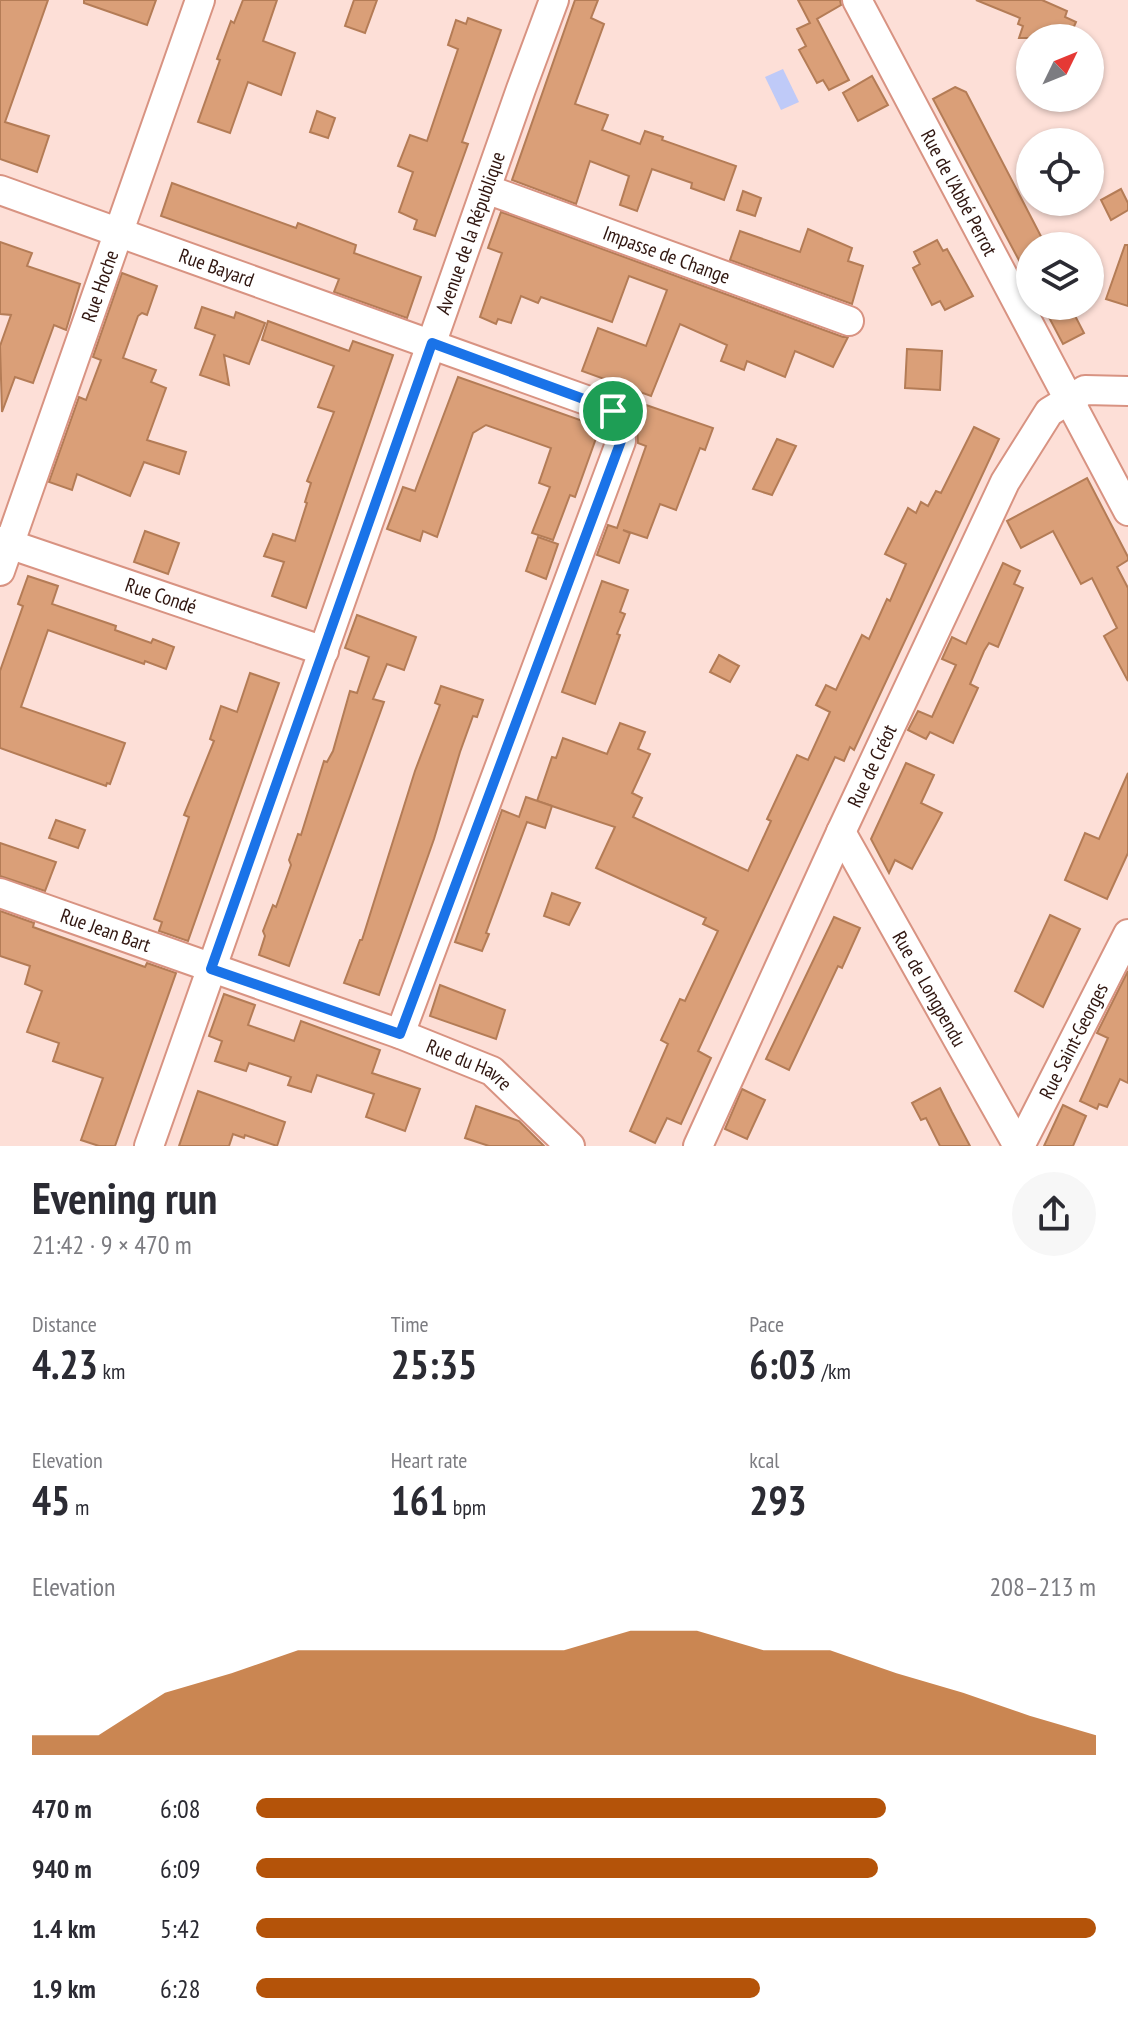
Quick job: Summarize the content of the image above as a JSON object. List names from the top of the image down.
{
  "streets": {
    "street": [
      "Rue de l'Abbé Perrot",
      "Avenue de la République",
      "Impasse de Change",
      "Rue Bayard",
      "Rue Hoche",
      "Rue Condé",
      "Rue de Créot",
      "Rue Jean Bart",
      "Rue de Longpendu",
      "Rue Saint-Georges",
      "Rue du Havre"
    ]
  },
  "crossings": [
    ["Rue de l'Abbé Perrot", "Rue de Créot"],
    ["Avenue de la République", "Impasse de Change"],
    ["Avenue de la République", "Rue Bayard"],
    ["Avenue de la République", "Rue Condé"],
    ["Avenue de la République", "Rue Jean Bart"],
    ["Avenue de la République", "Rue du Havre"],
    ["Rue Bayard", "Rue Hoche"],
    ["Rue Bayard", "Rue du Havre"],
    ["Rue Hoche", "Rue Condé"],
    ["Rue de Créot", "Rue de Longpendu"],
    ["Rue Jean Bart", "Rue du Havre"],
    ["Rue de Longpendu", "Rue Saint-Georges"]
  ],
  "north": "top right",
  "page": {
    "heading": ["Evening run", "21:42 · 9 × 470 m"],
    "stats": [
      ["Distance", "4.23 km"],
      ["Time", "25:35"],
      ["Pace", "6:03 /km"],
      ["Elevation", "45 m"],
      ["Heart rate", "161 bpm"],
      ["kcal", "293"]
    ],
    "chart": ["Elevation", "208–213 m"],
    "list": [
      {
        "name": "470 m",
        "note": "6:08"
      },
      {
        "name": "940 m",
        "note": "6:09"
      },
      {
        "name": "1.4 km",
        "note": "5:42"
      },
      {
        "name": "1.9 km",
        "note": "6:28"
      }
    ]
  }
}
